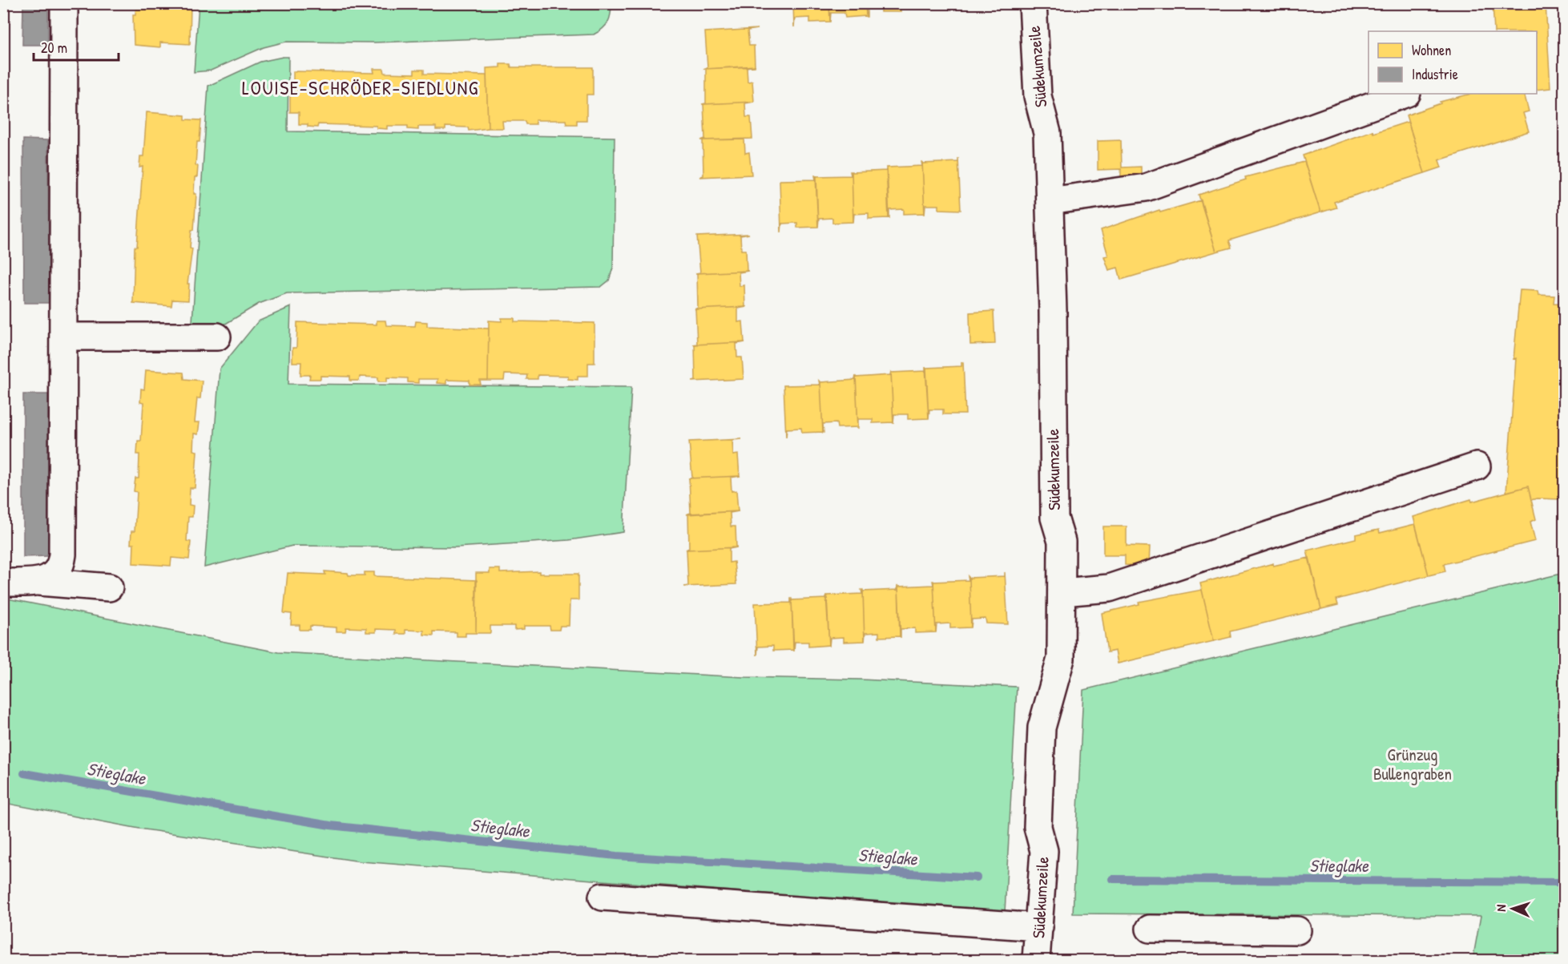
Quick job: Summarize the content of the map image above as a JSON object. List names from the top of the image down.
{
  "streets": {
    "street": ["Südekumzeile"]
  },
  "districts": ["LOUISE-SCHRÖDER-SIEDLUNG"],
  "water": ["Stieglake"],
  "parks": ["Grünzug Bullengraben"],
  "legend": ["Wohnen", "Industrie"],
  "scale_bar": "20 m",
  "north": "left"
}
